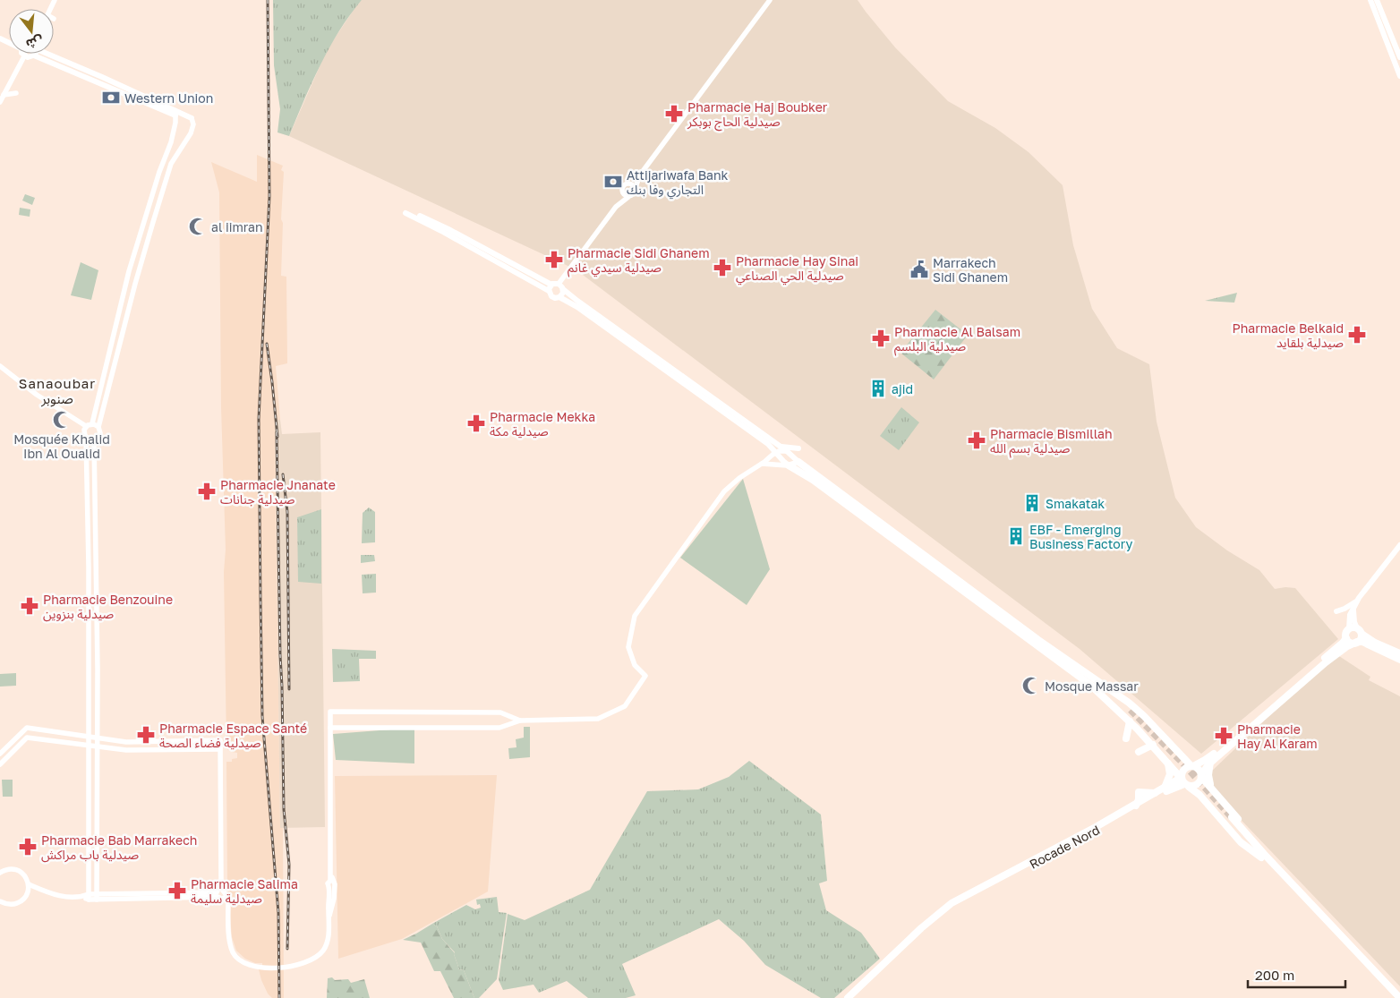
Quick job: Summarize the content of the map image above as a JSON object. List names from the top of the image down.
{
  "streets": {
    "highway": ["Rocade Nord"]
  },
  "districts": ["Sanaoubar صنوبر"],
  "places": {
    "bank": ["Western Union", "Attijariwafa Bank التجاري وفا بنك"],
    "pharmacy": [
      "Pharmacie Haj Boubker صيدلية الحاج بوبكر",
      "Pharmacie Sidi Ghanem صيدلية سيدي غانم",
      "Pharmacie Hay Sinai صيدلية الحي الصناعي",
      "Pharmacie Belkaid صيدلية بلقايد",
      "Pharmacie Al Balsam صيدلية البلسم",
      "Pharmacie Mekka صيدلية مكة",
      "Pharmacie Bismillah صيدلية بسم الله",
      "Pharmacie Jnanate صيدلية جنانات",
      "Pharmacie Benzouine صيدلية بنزوين",
      "Pharmacie Espace Santé صيدلية فضاء الصحة",
      "Pharmacie Hay Al Karam",
      "Pharmacie Bab Marrakech صيدلية باب مراكش",
      "Pharmacie Salima صيدلية سليمة"
    ],
    "mosque": ["al iimran", "Mosquée Khalid Ibn Al Oualid", "Mosque Massar"],
    "public building": ["Marrakech Sidi Ghanem"],
    "building": ["ajid", "Smakatak", "EBF - Emerging Business Factory"]
  },
  "scale_bar": "200 m",
  "north": "bottom"
}
